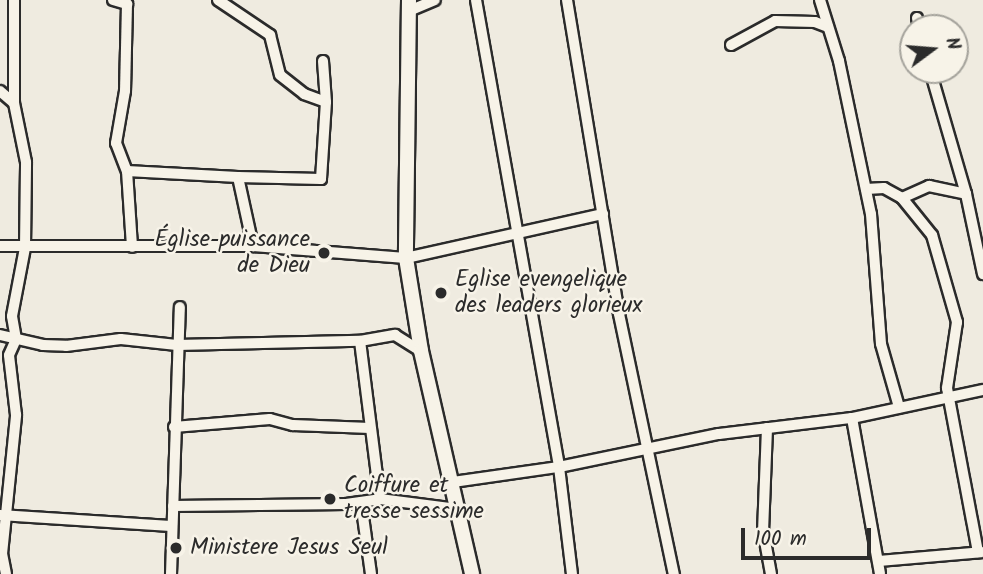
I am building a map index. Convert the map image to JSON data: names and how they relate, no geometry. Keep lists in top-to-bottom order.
{
  "places": [
    "Église puissance de Dieu",
    "Eglise evengelique des leaders glorieux",
    "Coiffure et tresse sessime",
    "Ministere Jesus Seul"
  ],
  "scale_bar": "100 m",
  "north": "right"
}
